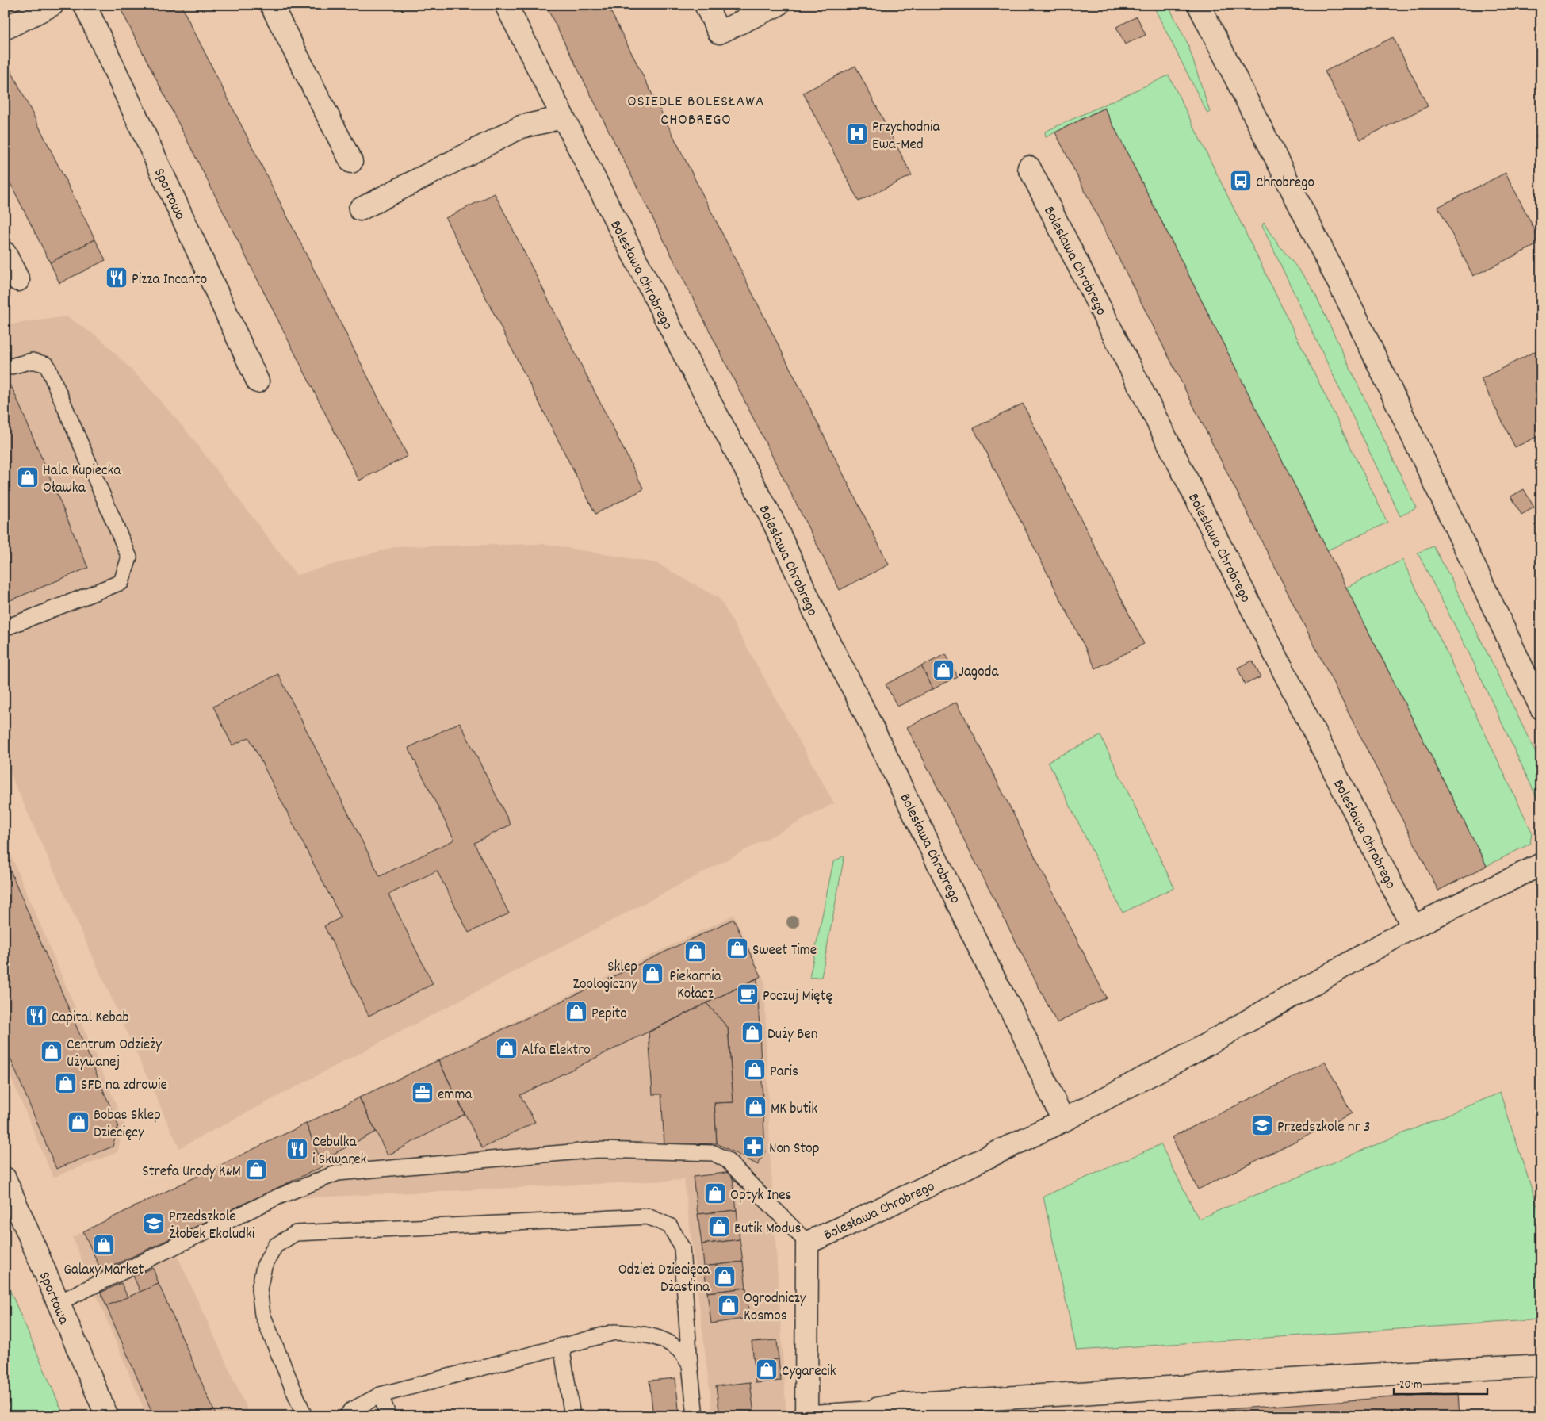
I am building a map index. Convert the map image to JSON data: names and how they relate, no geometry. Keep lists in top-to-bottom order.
{
  "streets": {
    "street": ["Sportowa", "Bolesława Chrobrego"]
  },
  "districts": ["OSIEDLE BOLESŁAWA CHOBREGO"],
  "places": {
    "hospital": ["Przychodnia Ewa-Med"],
    "bus stop": ["Chrobrego"],
    "restaurant": ["Pizza Incanto", "Capital Kebab", "Cebulka i Skwarek"],
    "shop": [
      "Hala Kupiecka Oławka",
      "Jagoda",
      "Sweet Time",
      "Piekarnia Kołacz",
      "Sklep Zoologiczny",
      "Pepito",
      "Duży Ben",
      "Alfa Elektro",
      "Centrum Odzieży Używanej",
      "Paris",
      "SFD na zdrowie",
      "MK butik",
      "Bobas Sklep Dziecięcy",
      "Strefa Urody K&M",
      "Optyk Ines",
      "Butik Modus",
      "Galaxy Market",
      "Odzież Dziecięca Dżastina",
      "Ogrodniczy Kosmos",
      "Cygarecik"
    ],
    "cafe": ["Poczuj Miętę"],
    "office": ["emma"],
    "school or university": ["Przedszkole nr 3", "Przedszkole Żłobek Ekoludki"],
    "pharmacy": ["Non Stop"]
  },
  "scale_bar": "20 m"
}
